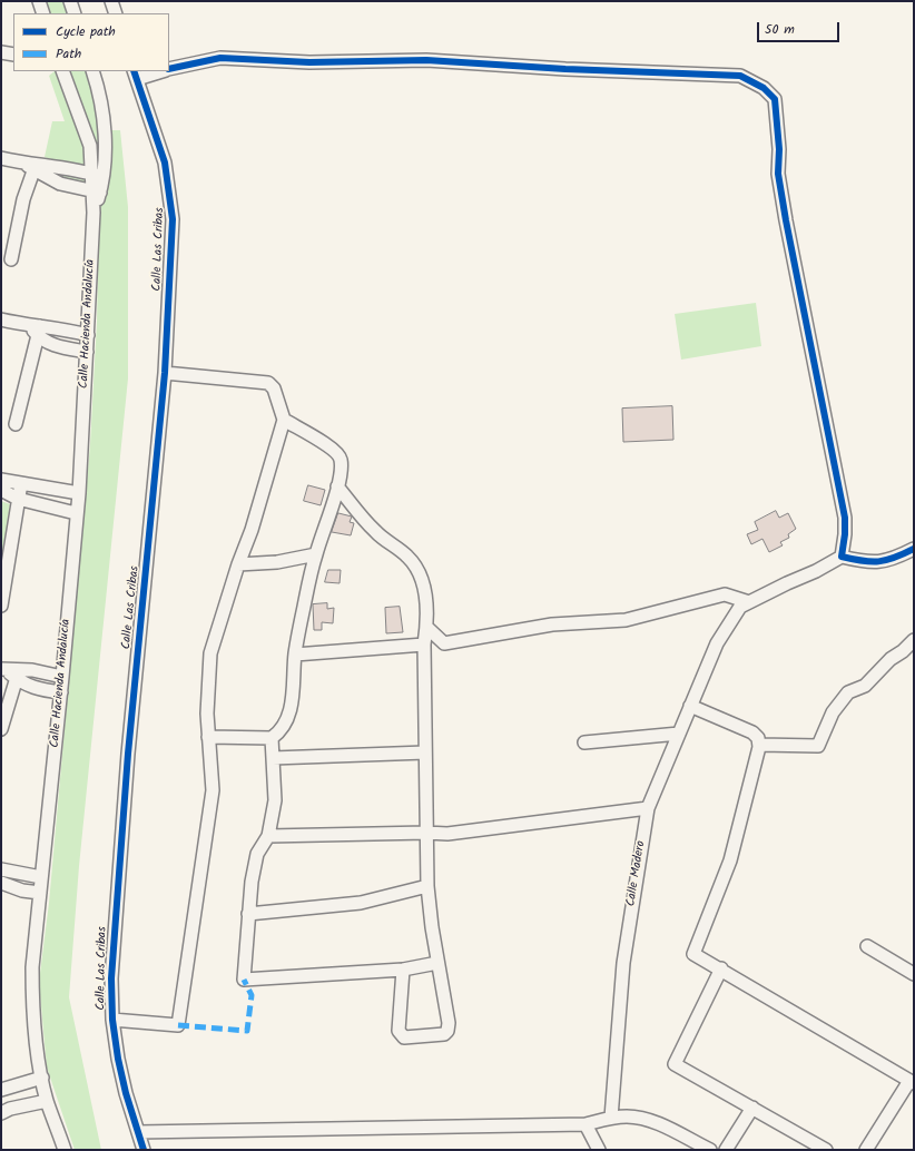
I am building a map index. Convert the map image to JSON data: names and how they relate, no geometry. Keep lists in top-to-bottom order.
{
  "streets": {
    "street": ["Calle Las Cribas", "Calle Hacienda Andalucía", "Calle Madero"]
  },
  "legend": ["Cycle path", "Path"],
  "scale_bar": "50 m"
}
